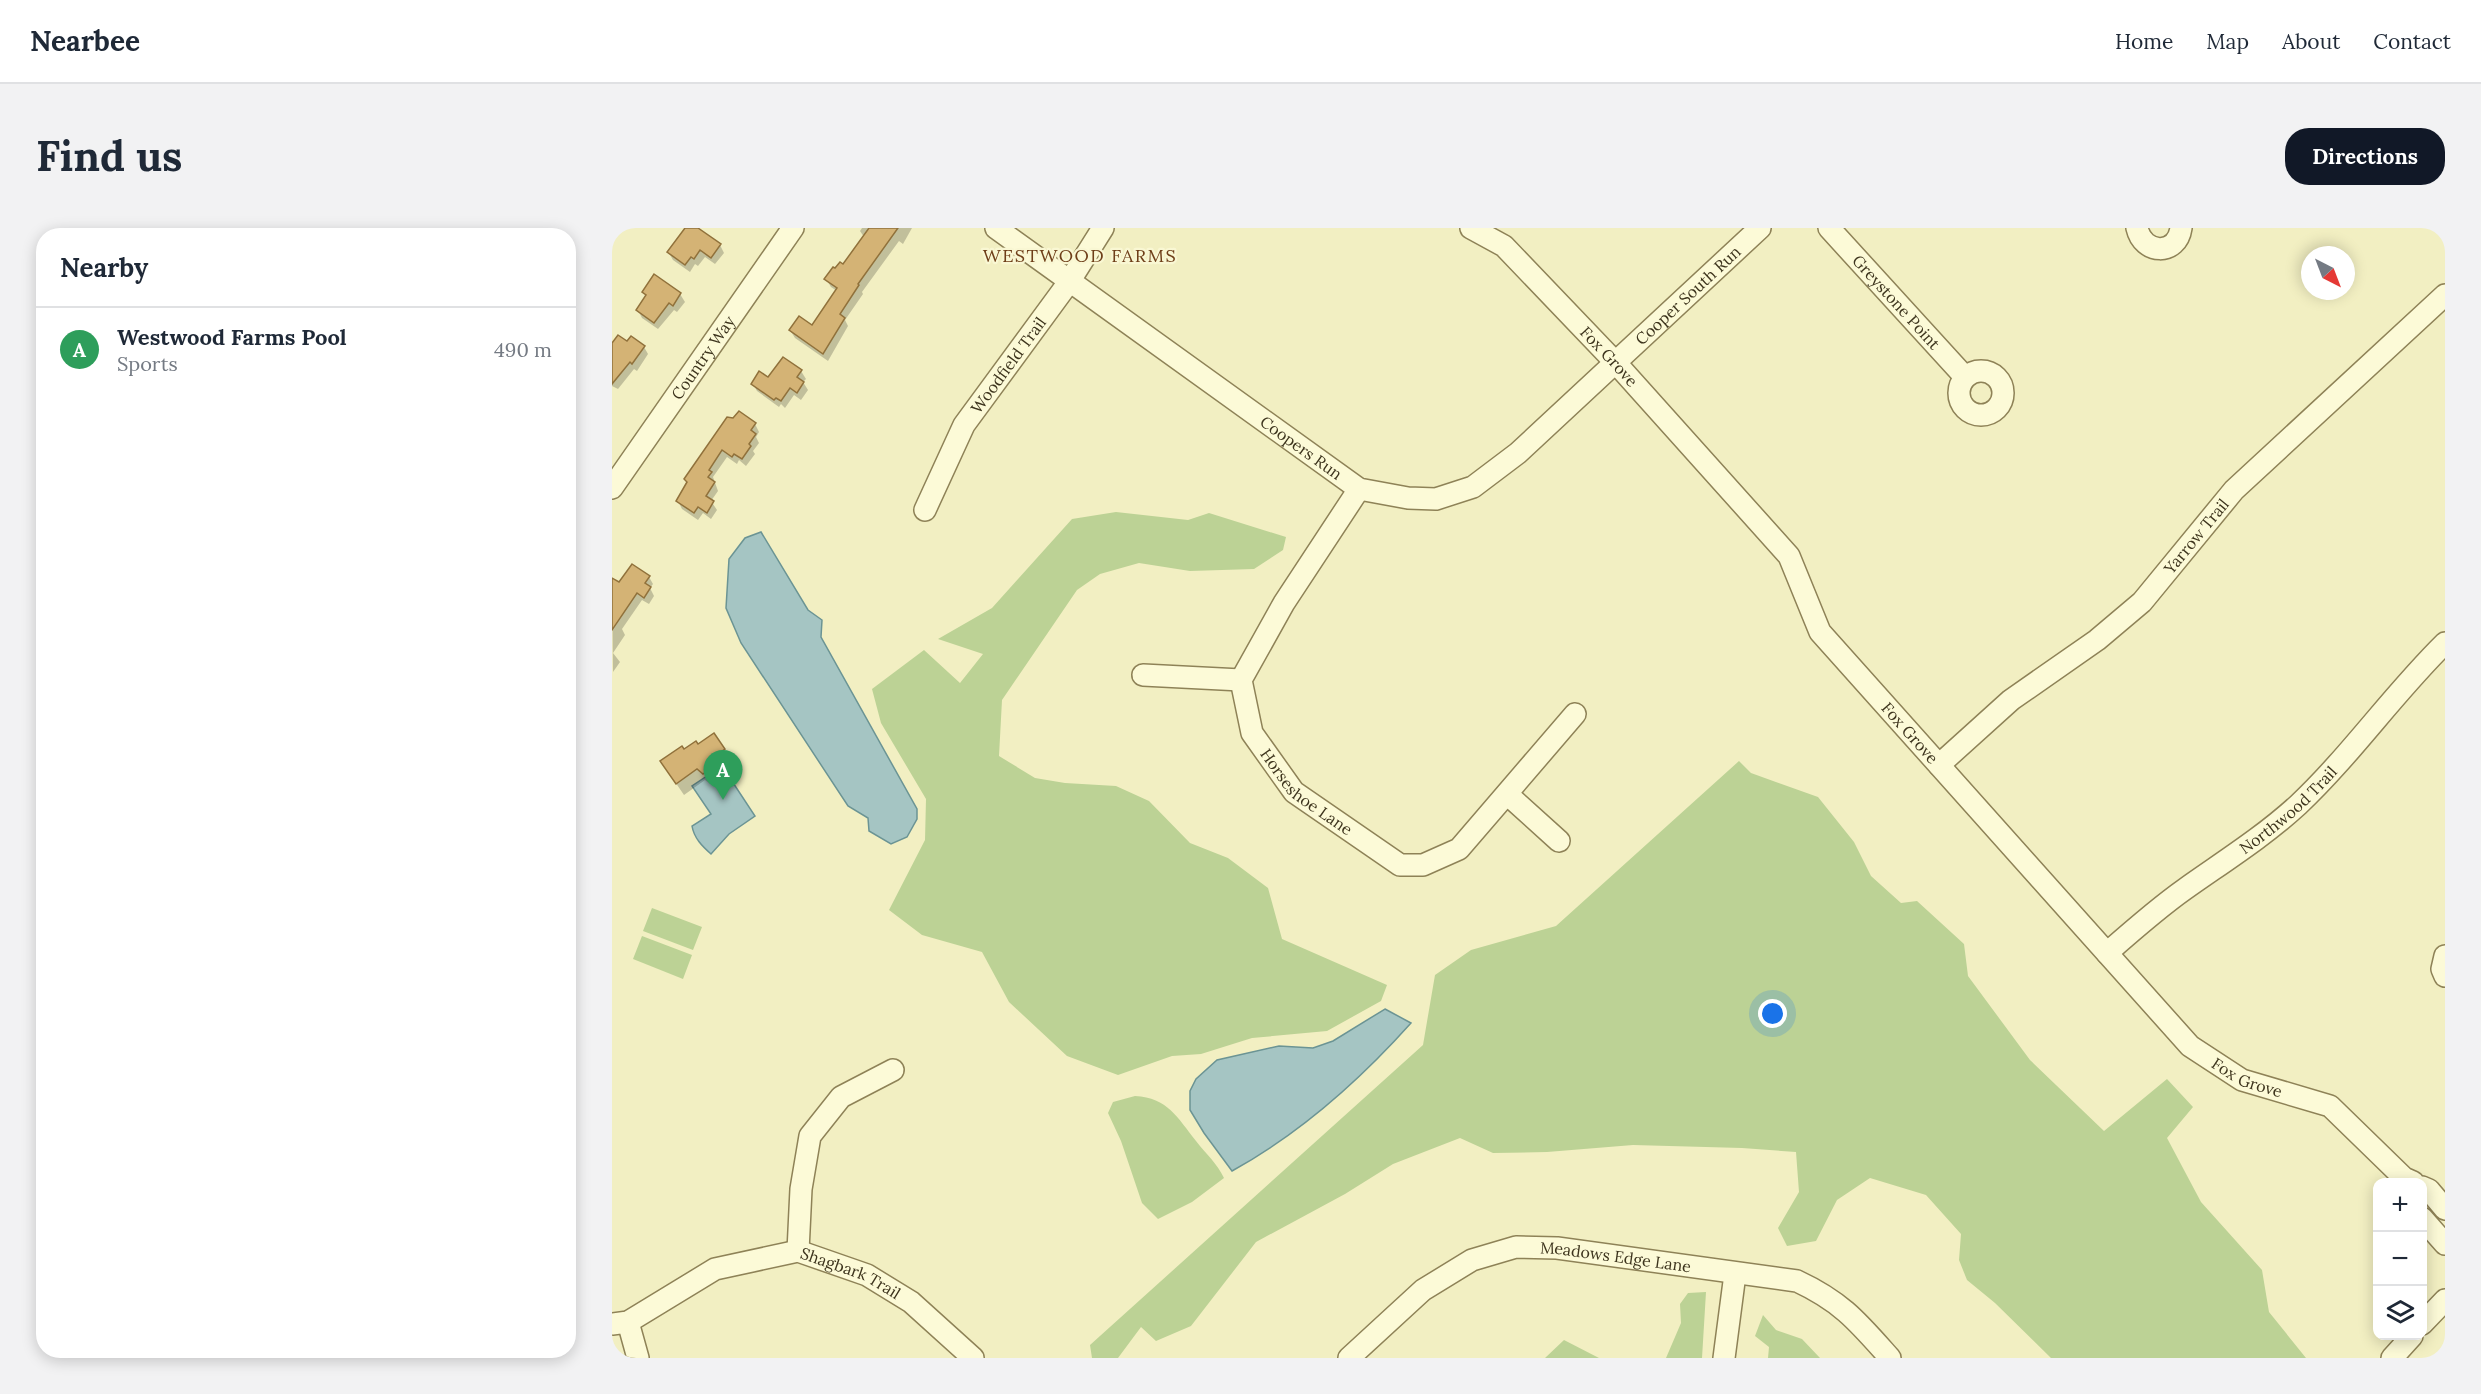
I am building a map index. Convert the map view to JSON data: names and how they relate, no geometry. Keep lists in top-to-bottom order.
{
  "streets": {
    "street": [
      "Cooper South Run",
      "Greystone Point",
      "Fox Grove",
      "Country Way",
      "Woodfield Trail",
      "Coopers Run",
      "Yarrow Trail",
      "Horseshoe Lane",
      "Northwood Trail",
      "Meadows Edge Lane",
      "Shagbark Trail"
    ]
  },
  "crossings": [
    ["Cooper South Run", "Fox Grove"],
    ["Cooper South Run", "Coopers Run"],
    ["Fox Grove", "Coopers Run"],
    ["Fox Grove", "Yarrow Trail"],
    ["Fox Grove", "Northwood Trail"],
    ["Woodfield Trail", "Coopers Run"]
  ],
  "districts": ["WESTWOOD FARMS"],
  "north": "bottom right",
  "page": {
    "header": "Nearbee",
    "nav": [
      "Home",
      "Map",
      "About",
      "Contact"
    ],
    "buttons": "Directions",
    "title": "Find us",
    "heading": "Nearby",
    "list": [
      {
        "mark": "A",
        "name": "Westwood Farms Pool",
        "note": "Sports",
        "value": "490 m"
      }
    ],
    "pins": "A",
    "map_buttons": ["+", "−"]
  }
}
